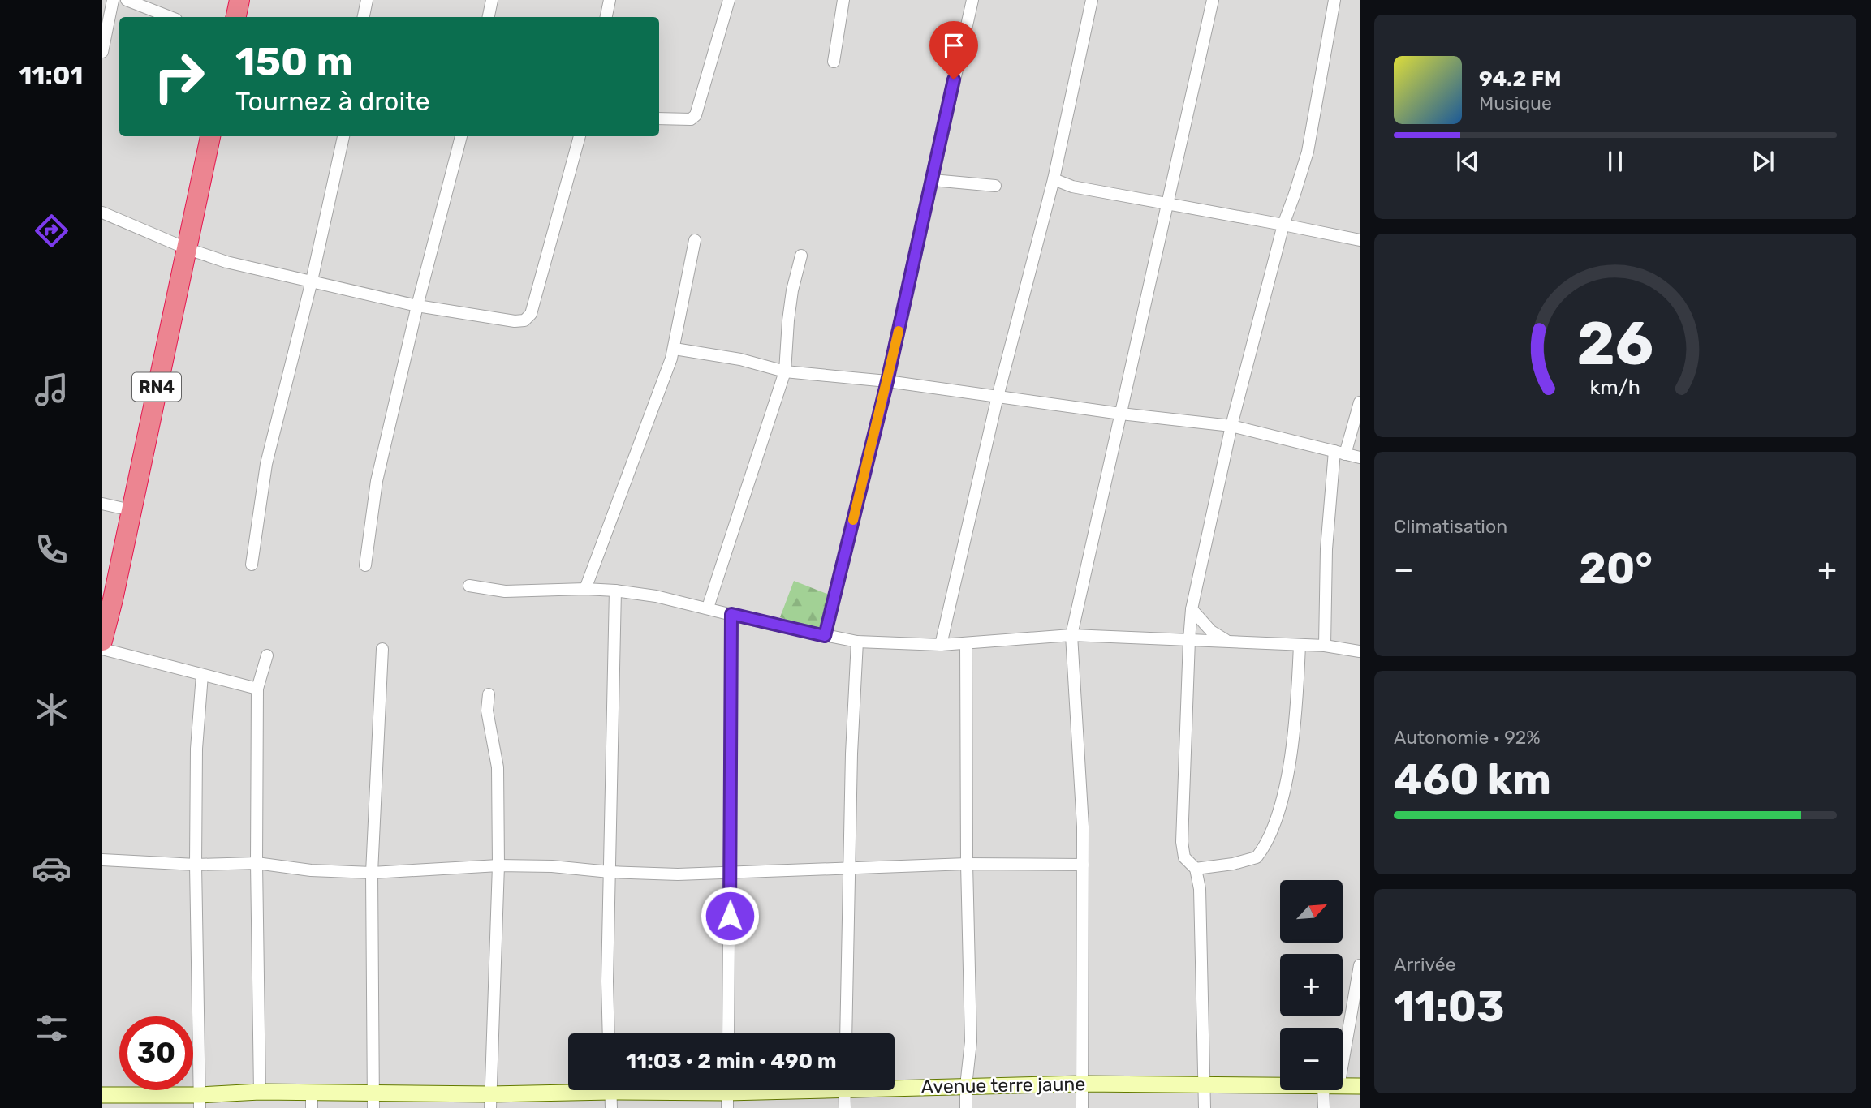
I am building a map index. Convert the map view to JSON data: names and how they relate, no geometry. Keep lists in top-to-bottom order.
{
  "streets": {
    "highway": ["RN4"],
    "street": ["Avenue terre jaune"]
  },
  "north": "top right",
  "page": {
    "tabs": "11:01",
    "turn": ["150 m", "Tournez à droite"],
    "song": ["94.2 FM", "Musique"],
    "tile": [
      "Climatisation",
      ["Autonomie · 92%", "460 km"],
      ["Arrivée", "11:03"]
    ],
    "heat": ["−", "20°", "+"],
    "map_buttons": ["+", "−"],
    "limit": "30",
    "trip": "11:03 · 2 min · 490 m",
    "gauge": ["26", "km/h"]
  }
}
